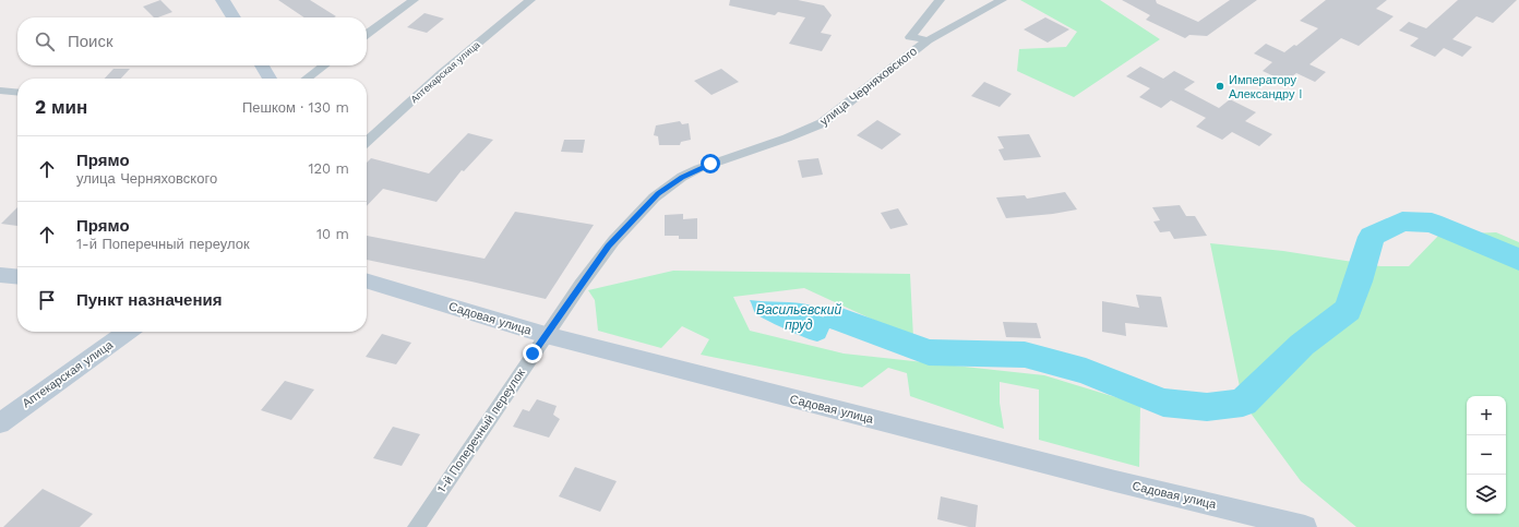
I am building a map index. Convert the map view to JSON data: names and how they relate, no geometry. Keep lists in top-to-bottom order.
{
  "streets": {
    "street": [
      "Аптекарская улица",
      "улица Черняховского",
      "Садовая улица",
      "1-й Поперечный переулок"
    ]
  },
  "crossings": [
    ["улица Черняховского", "Садовая улица"],
    ["улица Черняховского", "1-й Поперечный переулок"],
    ["Садовая улица", "1-й Поперечный переулок"]
  ],
  "water": ["Васильевский пруд"],
  "places": ["Императору Александру I"],
  "page": {
    "search": "Поиск",
    "heading": ["2 мин", "Пешком · 130 m"],
    "list": [
      ["Прямо", "улица Черняховского", "120 m"],
      ["Прямо", "1-й Поперечный переулок", "10 m"],
      "Пункт назначения"
    ],
    "map_buttons": ["+", "−"]
  }
}
